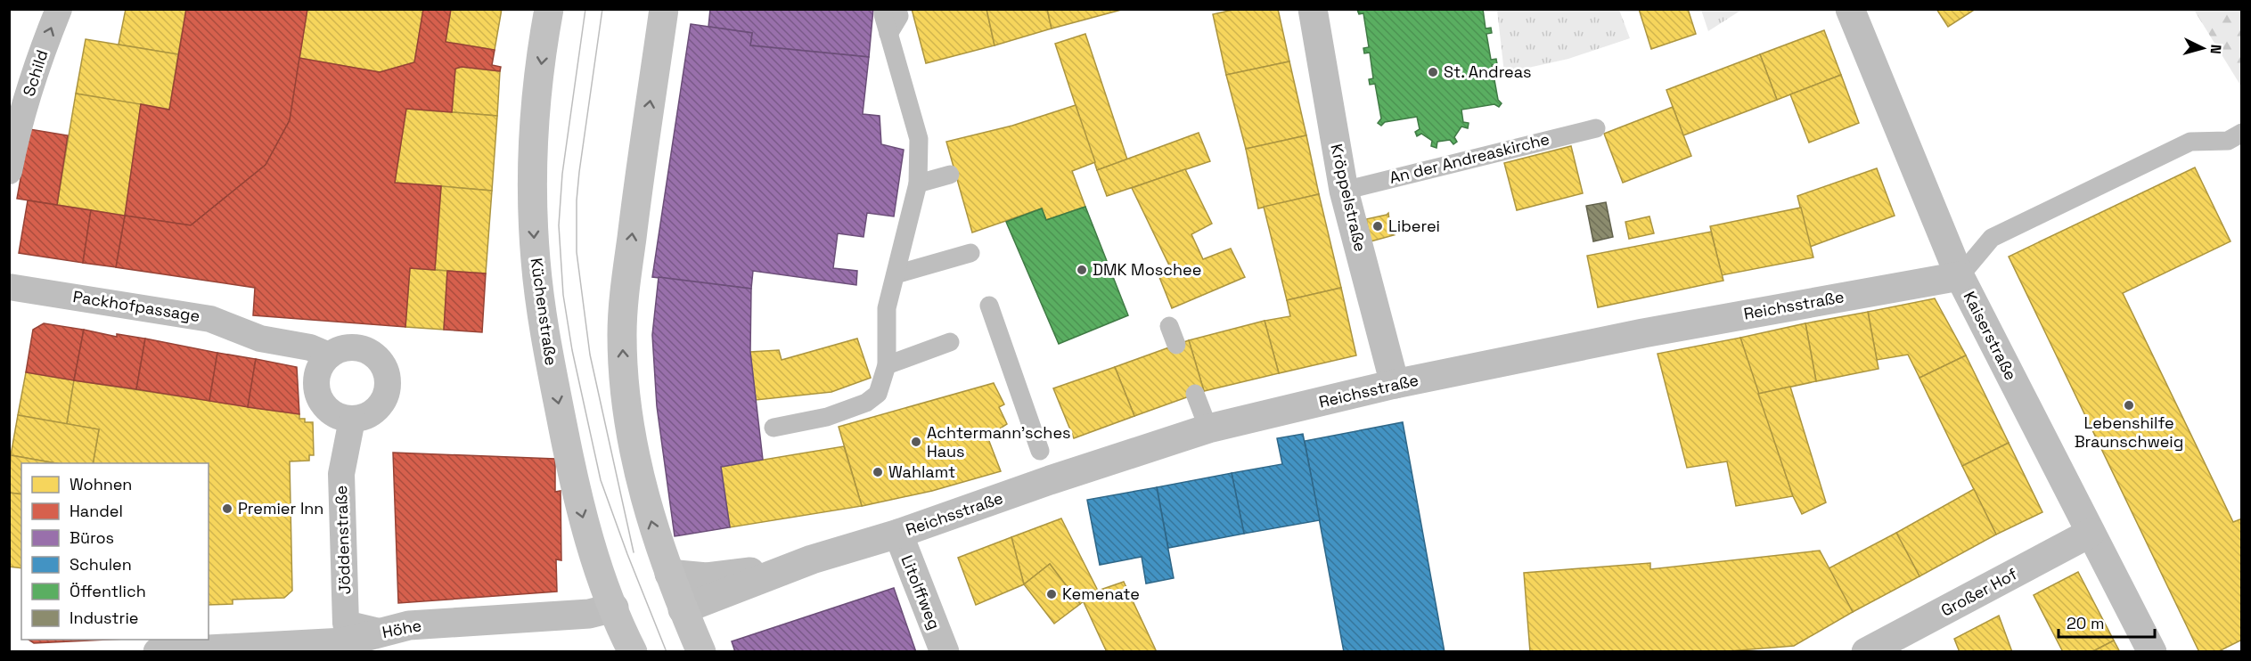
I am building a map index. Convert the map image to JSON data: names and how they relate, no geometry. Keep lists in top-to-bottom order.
{
  "streets": {
    "main road": ["Küchenstraße"],
    "street": [
      "Schild",
      "Kröppelstraße",
      "Reichsstraße",
      "Packhofpassage",
      "Kaiserstraße",
      "Jöddenstraße",
      "Litolffweg",
      "Großer Hof",
      "Höhe"
    ],
    "lane": ["An der Andreaskirche"]
  },
  "crossings": [
    ["An der Andreaskirche", "Kröppelstraße"],
    ["Kröppelstraße", "Reichsstraße"],
    ["Reichsstraße", "Kaiserstraße"],
    ["Reichsstraße", "Litolffweg"],
    ["Packhofpassage", "Jöddenstraße"],
    ["Küchenstraße", "Höhe"],
    ["Kaiserstraße", "Großer Hof"],
    ["Jöddenstraße", "Höhe"]
  ],
  "one_way": ["Schild"],
  "places": [
    "St. Andreas",
    "Liberei",
    "DMK Moschee",
    "Lebenshilfe Braunschweig",
    "Achtermann'sches Haus",
    "Wahlamt",
    "Premier Inn",
    "Kemenate"
  ],
  "legend": [
    "Wohnen",
    "Handel",
    "Büros",
    "Schulen",
    "Öffentlich",
    "Industrie"
  ],
  "scale_bar": "20 m",
  "north": "right"
}
